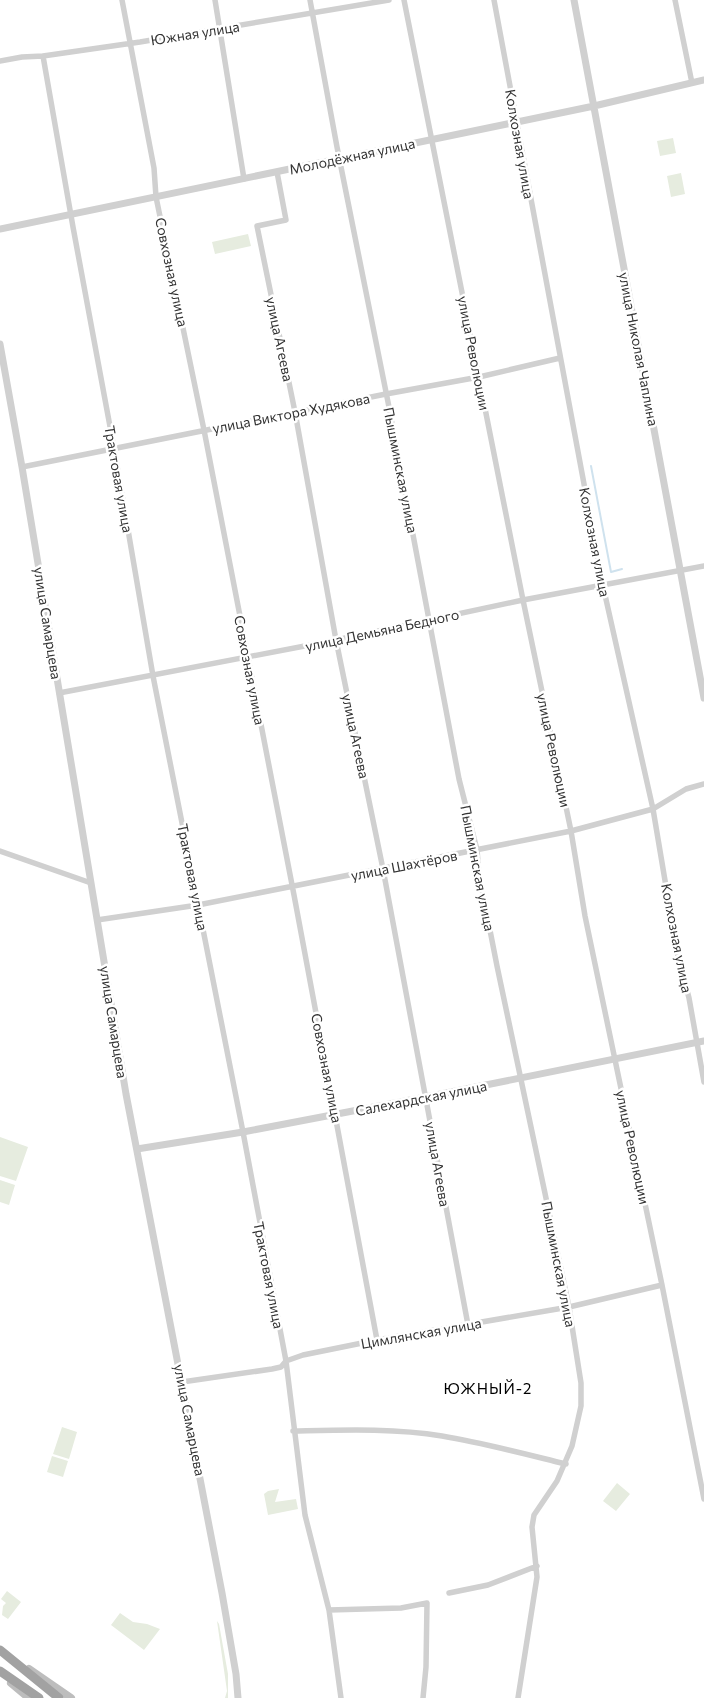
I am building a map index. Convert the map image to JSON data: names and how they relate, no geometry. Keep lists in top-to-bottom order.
{
  "streets": {
    "street": [
      "Южная улица",
      "Колхозная улица",
      "Молодёжная улица",
      "Совхозная улица",
      "улица Агеева",
      "улица Николая Чаплина",
      "улица Революции",
      "улица Виктора Худякова",
      "Пышминская улица",
      "Трактовая улица",
      "улица Самарцева",
      "улица Демьяна Бедного",
      "улица Шахтёров",
      "Салехардская улица",
      "Цимлянская улица"
    ]
  },
  "crossings": [
    ["Южная улица", "Совхозная улица"],
    ["Южная улица", "Пышминская улица"],
    ["Южная улица", "Трактовая улица"],
    ["Колхозная улица", "Молодёжная улица"],
    ["Колхозная улица", "улица Виктора Худякова"],
    ["Колхозная улица", "улица Демьяна Бедного"],
    ["Колхозная улица", "улица Шахтёров"],
    ["Колхозная улица", "Салехардская улица"],
    ["Молодёжная улица", "Совхозная улица"],
    ["Молодёжная улица", "улица Агеева"],
    ["Молодёжная улица", "улица Николая Чаплина"],
    ["Молодёжная улица", "улица Революции"],
    ["Молодёжная улица", "Пышминская улица"],
    ["Молодёжная улица", "Трактовая улица"],
    ["Совхозная улица", "улица Виктора Худякова"],
    ["Совхозная улица", "улица Демьяна Бедного"],
    ["Совхозная улица", "улица Шахтёров"],
    ["Совхозная улица", "Салехардская улица"],
    ["Совхозная улица", "Цимлянская улица"],
    ["улица Агеева", "улица Виктора Худякова"],
    ["улица Агеева", "улица Демьяна Бедного"],
    ["улица Агеева", "улица Шахтёров"],
    ["улица Агеева", "Салехардская улица"],
    ["улица Агеева", "Цимлянская улица"],
    ["улица Николая Чаплина", "улица Демьяна Бедного"],
    ["улица Революции", "улица Виктора Худякова"],
    ["улица Революции", "улица Демьяна Бедного"],
    ["улица Революции", "улица Шахтёров"],
    ["улица Революции", "Салехардская улица"],
    ["улица Революции", "Цимлянская улица"],
    ["улица Виктора Худякова", "Пышминская улица"],
    ["улица Виктора Худякова", "Трактовая улица"],
    ["улица Виктора Худякова", "улица Самарцева"],
    ["Пышминская улица", "улица Демьяна Бедного"],
    ["Пышминская улица", "улица Шахтёров"],
    ["Пышминская улица", "Салехардская улица"],
    ["Пышминская улица", "Цимлянская улица"],
    ["Трактовая улица", "улица Демьяна Бедного"],
    ["Трактовая улица", "улица Шахтёров"],
    ["Трактовая улица", "Салехардская улица"],
    ["Трактовая улица", "Цимлянская улица"],
    ["улица Самарцева", "улица Демьяна Бедного"],
    ["улица Самарцева", "улица Шахтёров"],
    ["улица Самарцева", "Салехардская улица"],
    ["улица Самарцева", "Цимлянская улица"]
  ],
  "districts": ["ЮЖНЫЙ-2"]
}
